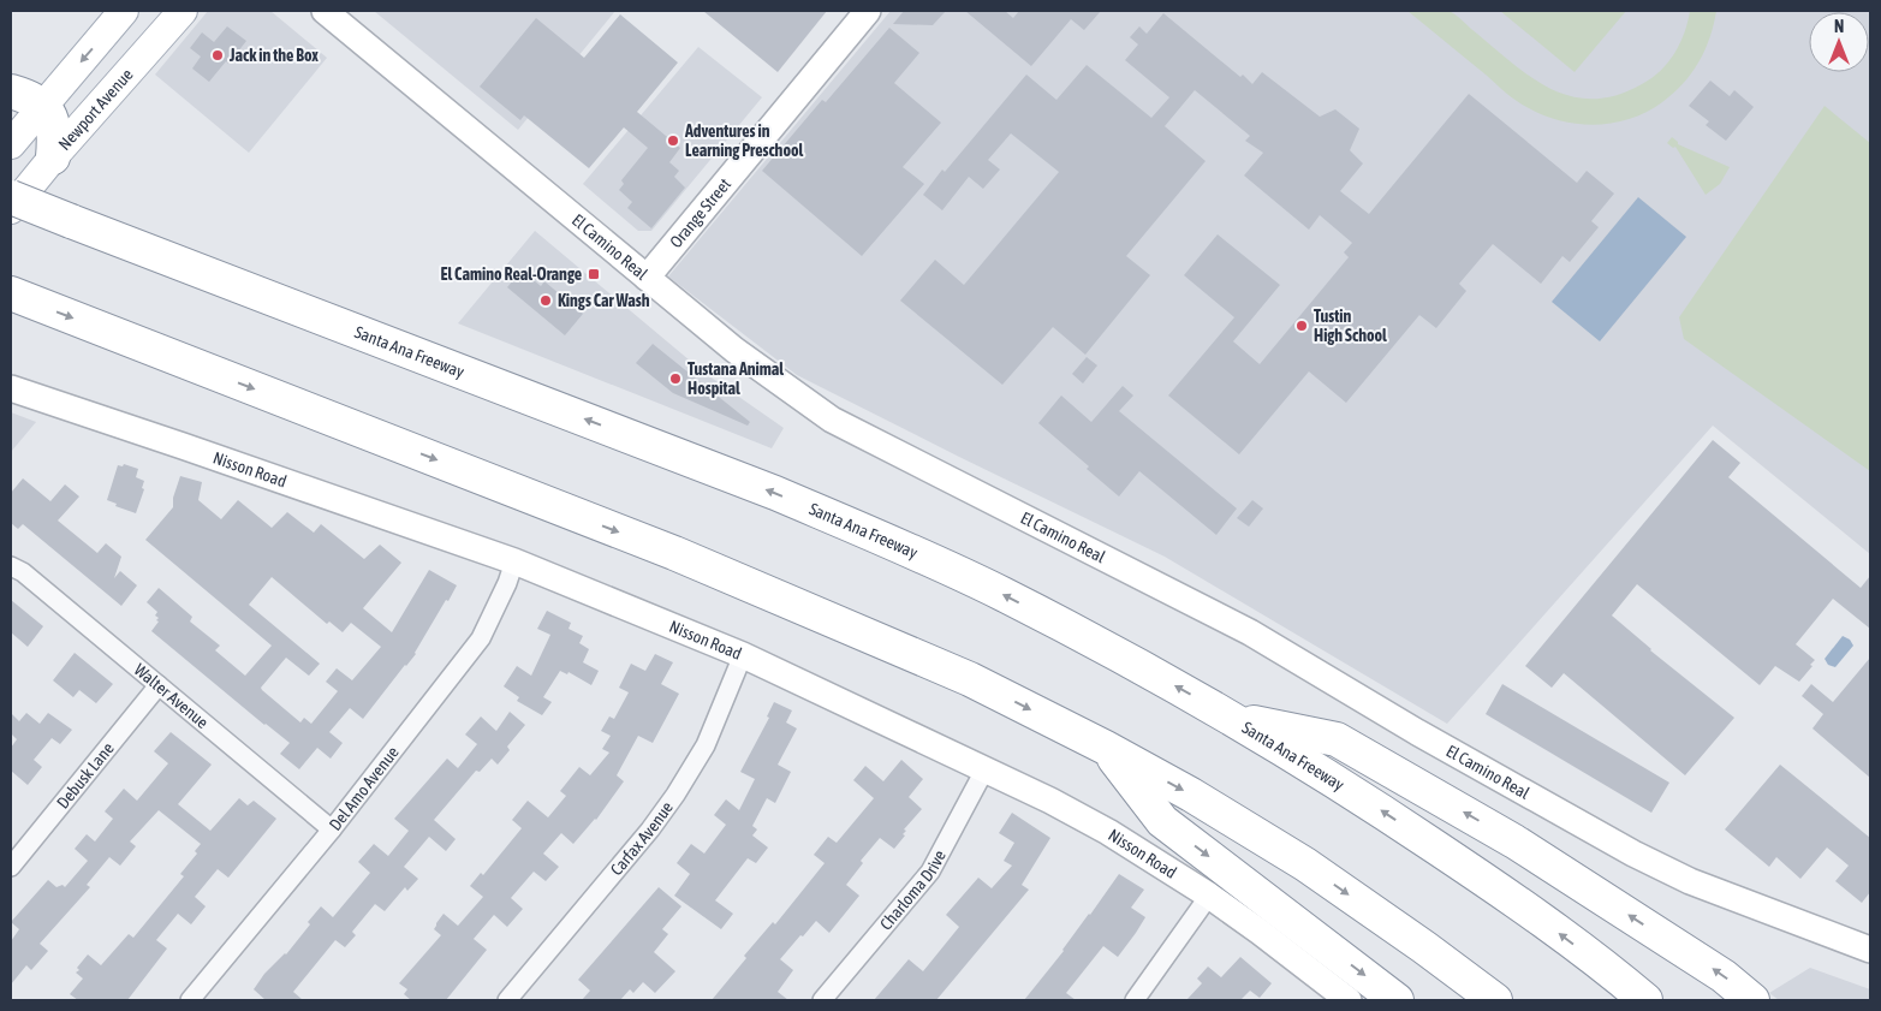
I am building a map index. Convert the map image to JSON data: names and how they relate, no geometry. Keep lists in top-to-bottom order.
{
  "streets": {
    "highway": ["Santa Ana Freeway"],
    "main road": ["Newport Avenue"],
    "street": [
      "Orange Street",
      "El Camino Real",
      "Nisson Road",
      "Walter Avenue",
      "Debusk Lane",
      "Del Amo Avenue",
      "Carfax Avenue",
      "Charloma Drive"
    ]
  },
  "crossings": [
    ["Orange Street", "El Camino Real"],
    ["Nisson Road", "Del Amo Avenue"],
    ["Nisson Road", "Carfax Avenue"],
    ["Nisson Road", "Charloma Drive"],
    ["Walter Avenue", "Debusk Lane"],
    ["Walter Avenue", "Del Amo Avenue"]
  ],
  "places": {
    "other": [
      "Jack in the Box",
      "Adventures in Learning Preschool",
      "Kings Car Wash",
      "Tustin High School",
      "Tustana Animal Hospital"
    ],
    "transit": ["El Camino Real-Orange"]
  },
  "north": "top"
}
